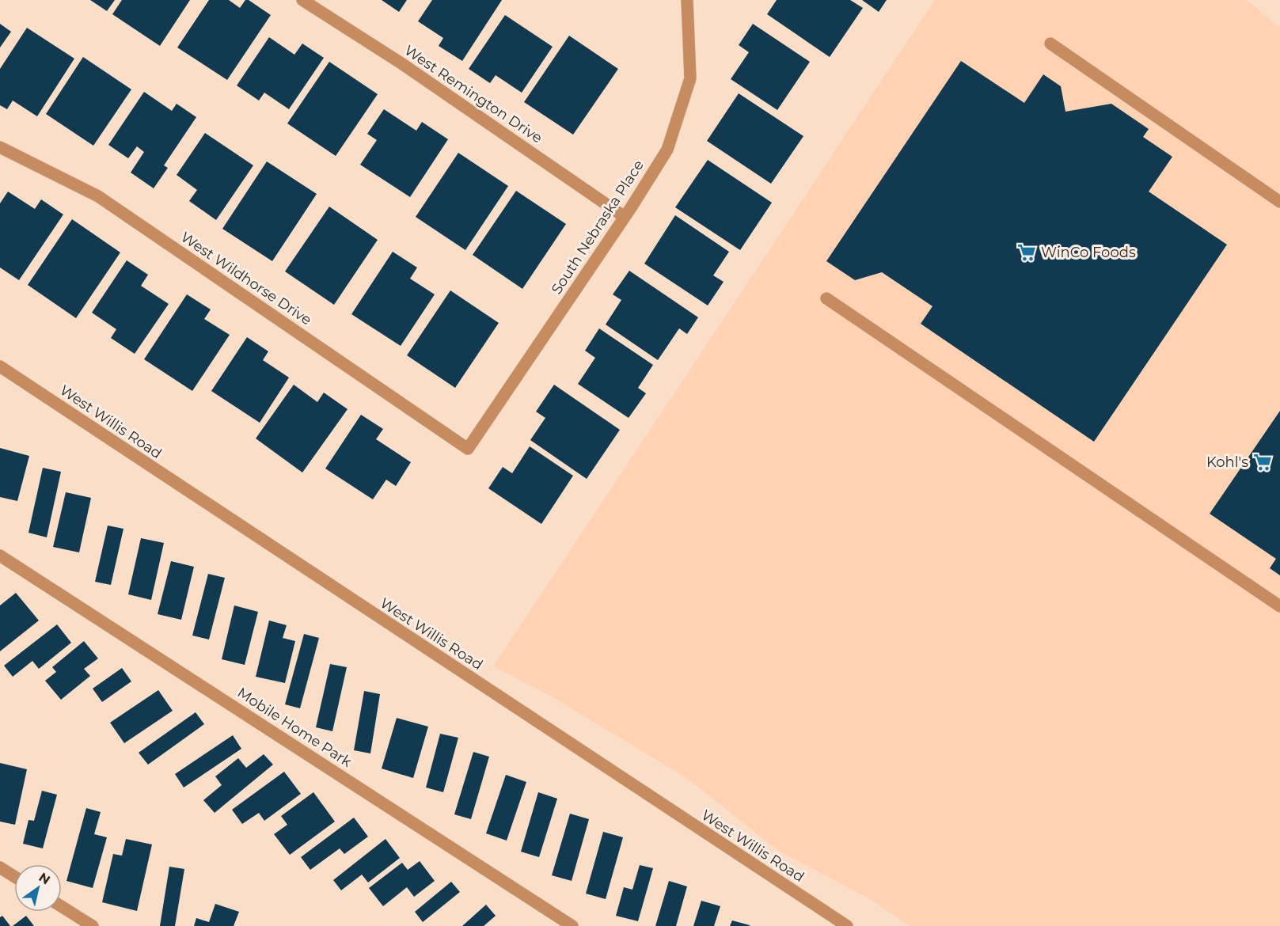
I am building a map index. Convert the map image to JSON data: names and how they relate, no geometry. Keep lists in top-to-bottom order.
{
  "streets": {
    "street": [
      "West Remington Drive",
      "South Nebraska Place",
      "West Wildhorse Drive",
      "West Willis Road",
      "Mobile Home Park"
    ]
  },
  "crossings": [
    ["West Remington Drive", "South Nebraska Place"],
    ["South Nebraska Place", "West Wildhorse Drive"]
  ],
  "places": {
    "supermarket": ["WinCo Foods", "Kohl's"]
  },
  "north": "top right"
}
